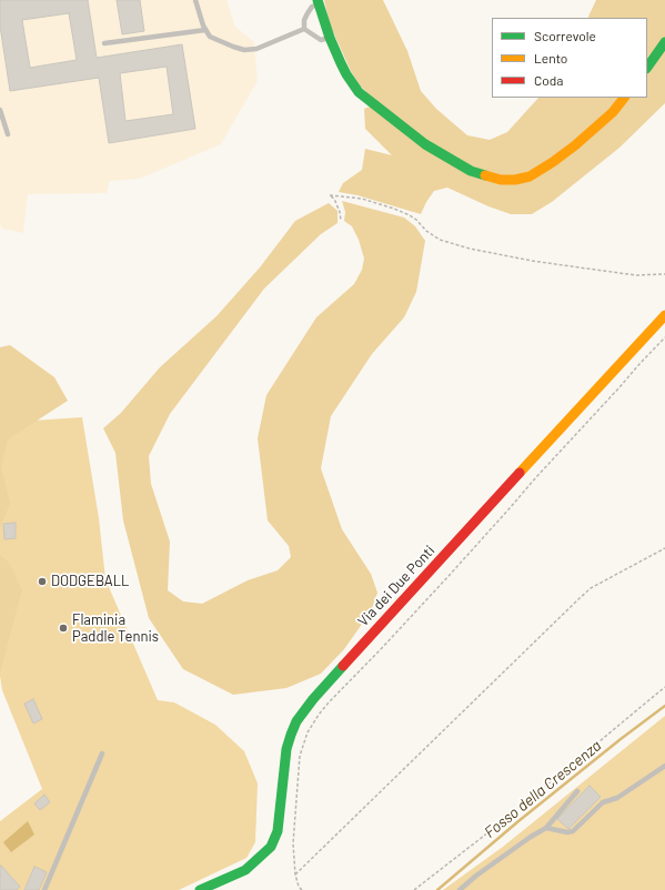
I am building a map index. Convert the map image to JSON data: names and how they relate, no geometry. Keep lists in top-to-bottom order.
{
  "streets": {
    "street": ["Via dei Due Ponti"]
  },
  "water": ["Fosso della Crescenza"],
  "places": ["DODGEBALL", "Flaminia Paddle Tennis"],
  "legend": ["Scorrevole", "Lento", "Coda"]
}
